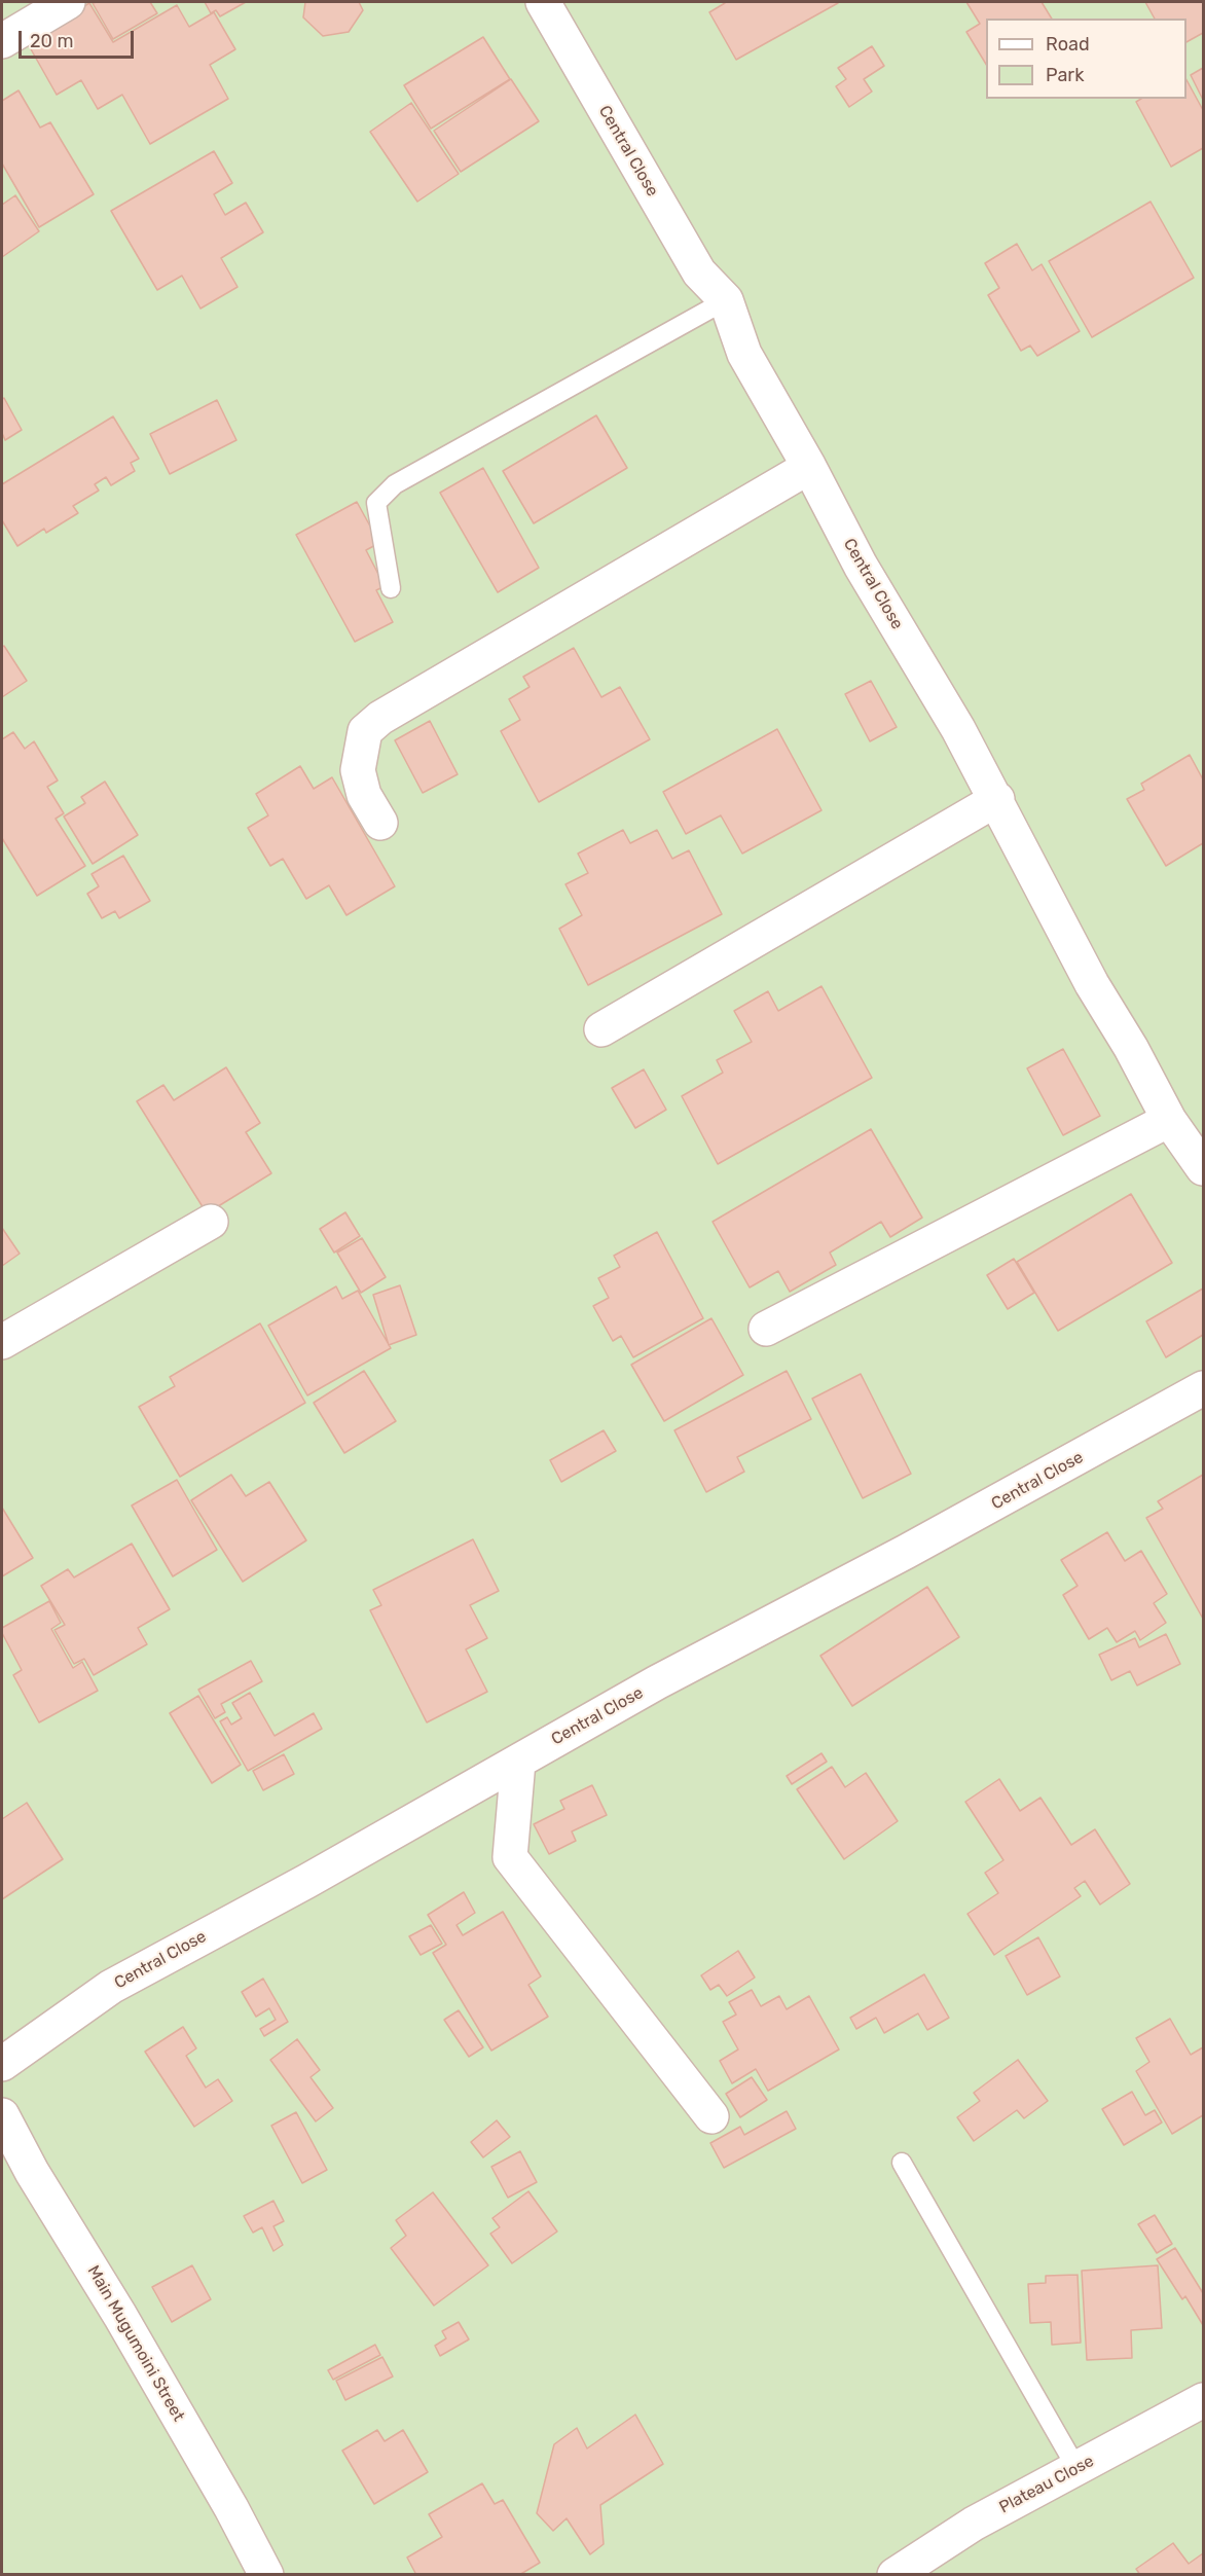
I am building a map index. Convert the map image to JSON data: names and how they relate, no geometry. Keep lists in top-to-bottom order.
{
  "streets": {
    "street": ["Central Close", "Main Mugumoini Street", "Plateau Close"]
  },
  "legend": ["Road", "Park"],
  "scale_bar": "20 m"
}
